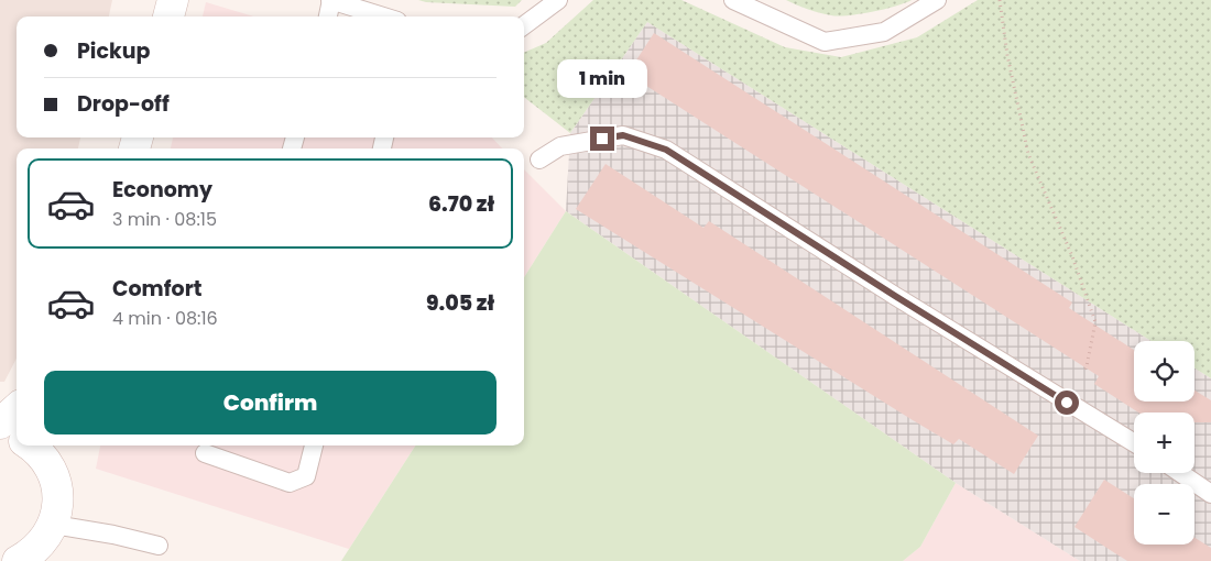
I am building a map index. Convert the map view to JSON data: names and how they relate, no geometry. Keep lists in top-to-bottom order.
{
  "page": {
    "banner": ["Pickup", "Drop-off"],
    "bubble": "1 min",
    "list": [
      {
        "name": "Economy",
        "note": "3 min · 08:15",
        "value": "6.70 zł"
      },
      {
        "name": "Comfort",
        "note": "4 min · 08:16",
        "value": "9.05 zł"
      }
    ],
    "map_buttons": ["+", "−"],
    "buttons": "Confirm"
  }
}
